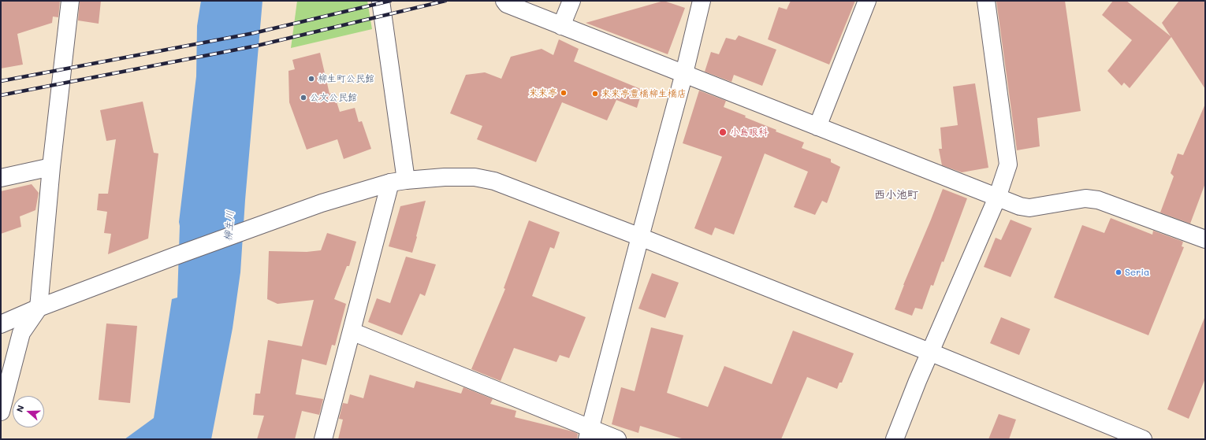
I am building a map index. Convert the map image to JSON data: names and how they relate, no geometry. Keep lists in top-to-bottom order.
{
  "districts": ["西小池町"],
  "water": ["柳生川"],
  "places": [
    "柳生町公民館",
    "来来亭",
    "来来亭豊橋柳生橋店",
    "公文公民館",
    "小島眼科",
    "Seria"
  ],
  "north": "left"
}
